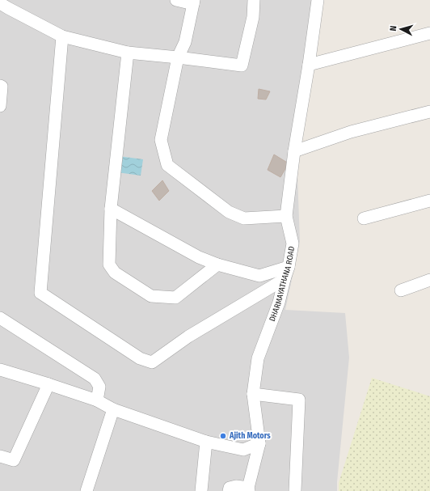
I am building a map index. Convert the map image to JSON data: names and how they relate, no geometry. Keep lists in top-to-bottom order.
{
  "streets": {
    "street": ["DHARMAYATHANA ROAD"]
  },
  "places": ["Ajith Motors"],
  "north": "left"
}
